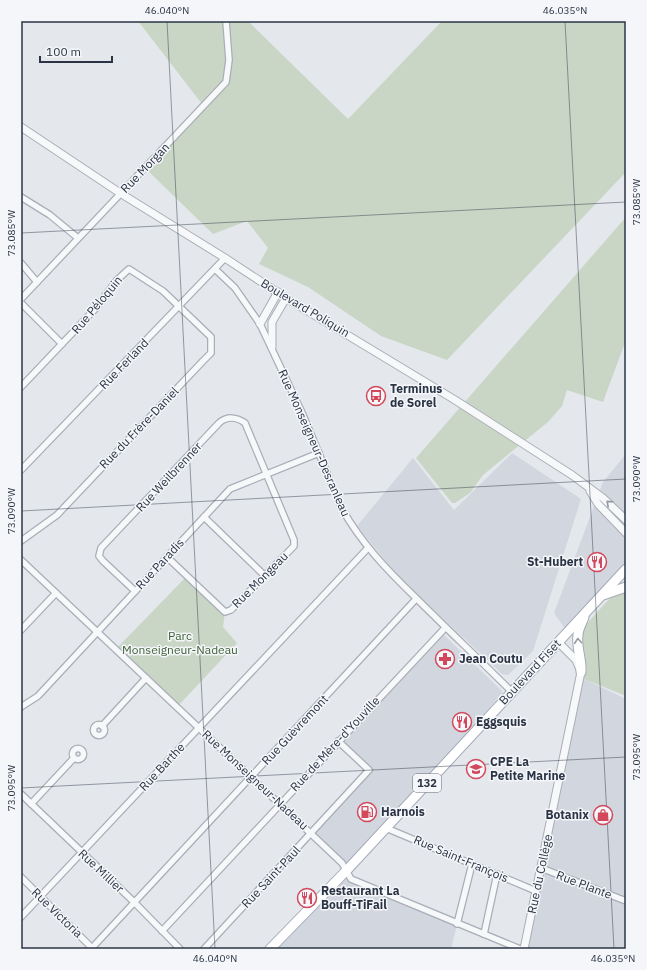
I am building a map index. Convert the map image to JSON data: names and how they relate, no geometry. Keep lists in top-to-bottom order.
{
  "streets": {
    "main road": ["Boulevard Fiset", "132"],
    "street": [
      "Rue Morgan",
      "Rue Péloquin",
      "Boulevard Poliquin",
      "Rue Ferland",
      "Rue du Frère-Daniel",
      "Rue Monseigneur-Desranleau",
      "Rue Weilbrenner",
      "Rue Paradis",
      "Rue Mongeau",
      "Rue Guèvremont",
      "Rue de Mère-d'Youville",
      "Rue Barthe",
      "Rue Monseigneur-Nadeau",
      "Rue Saint-François",
      "Rue Millier",
      "Rue du Collège",
      "Rue Saint-Paul",
      "Rue Plante",
      "Rue Victoria"
    ]
  },
  "crossings": [
    ["Rue Morgan", "Boulevard Poliquin"],
    ["Rue Péloquin", "Rue Ferland"],
    ["Rue Péloquin", "Rue du Frère-Daniel"],
    ["Boulevard Poliquin", "Rue Ferland"],
    ["Rue Ferland", "Rue du Frère-Daniel"],
    ["Rue Ferland", "Rue Monseigneur-Desranleau"],
    ["Rue Monseigneur-Desranleau", "Rue Paradis"],
    ["Rue Monseigneur-Desranleau", "Boulevard Fiset"],
    ["Rue Monseigneur-Desranleau", "Rue Guèvremont"],
    ["Rue Monseigneur-Desranleau", "Rue de Mère-d'Youville"],
    ["Rue Monseigneur-Desranleau", "Rue Barthe"],
    ["Rue Weilbrenner", "Rue Paradis"],
    ["Rue Weilbrenner", "Rue Mongeau"],
    ["Rue Paradis", "Rue Mongeau"],
    ["Rue Paradis", "Rue Monseigneur-Nadeau"],
    ["Boulevard Fiset", "Rue Monseigneur-Nadeau"],
    ["Boulevard Fiset", "Rue Saint-François"],
    ["Rue Guèvremont", "Rue Monseigneur-Nadeau"],
    ["Rue Guèvremont", "Rue Millier"],
    ["Rue Guèvremont", "Rue Victoria"],
    ["Rue de Mère-d'Youville", "Rue Monseigneur-Nadeau"],
    ["Rue de Mère-d'Youville", "Rue Millier"],
    ["Rue de Mère-d'Youville", "Rue Saint-Paul"],
    ["Rue Barthe", "Rue Monseigneur-Nadeau"],
    ["Rue Barthe", "Rue Millier"],
    ["Rue Barthe", "Rue Victoria"],
    ["Rue Monseigneur-Nadeau", "Rue Saint-Paul"],
    ["Rue Saint-François", "Rue du Collège"],
    ["Rue du Collège", "Rue Plante"]
  ],
  "parks": ["Parc Monseigneur-Nadeau"],
  "places": {
    "bus stop": ["Terminus de Sorel"],
    "restaurant": ["St-Hubert", "Eggsquis", "Restaurant La Bouff-TiFail"],
    "pharmacy": ["Jean Coutu"],
    "school or university": ["CPE La Petite Marine"],
    "fuel station": ["Harnois"],
    "shop": ["Botanix"]
  },
  "scale_bar": "100 m",
  "coordinates": [
    "46.040°N",
    "46.035°N",
    "73.085°W",
    "73.090°W",
    "73.095°W"
  ]
}
